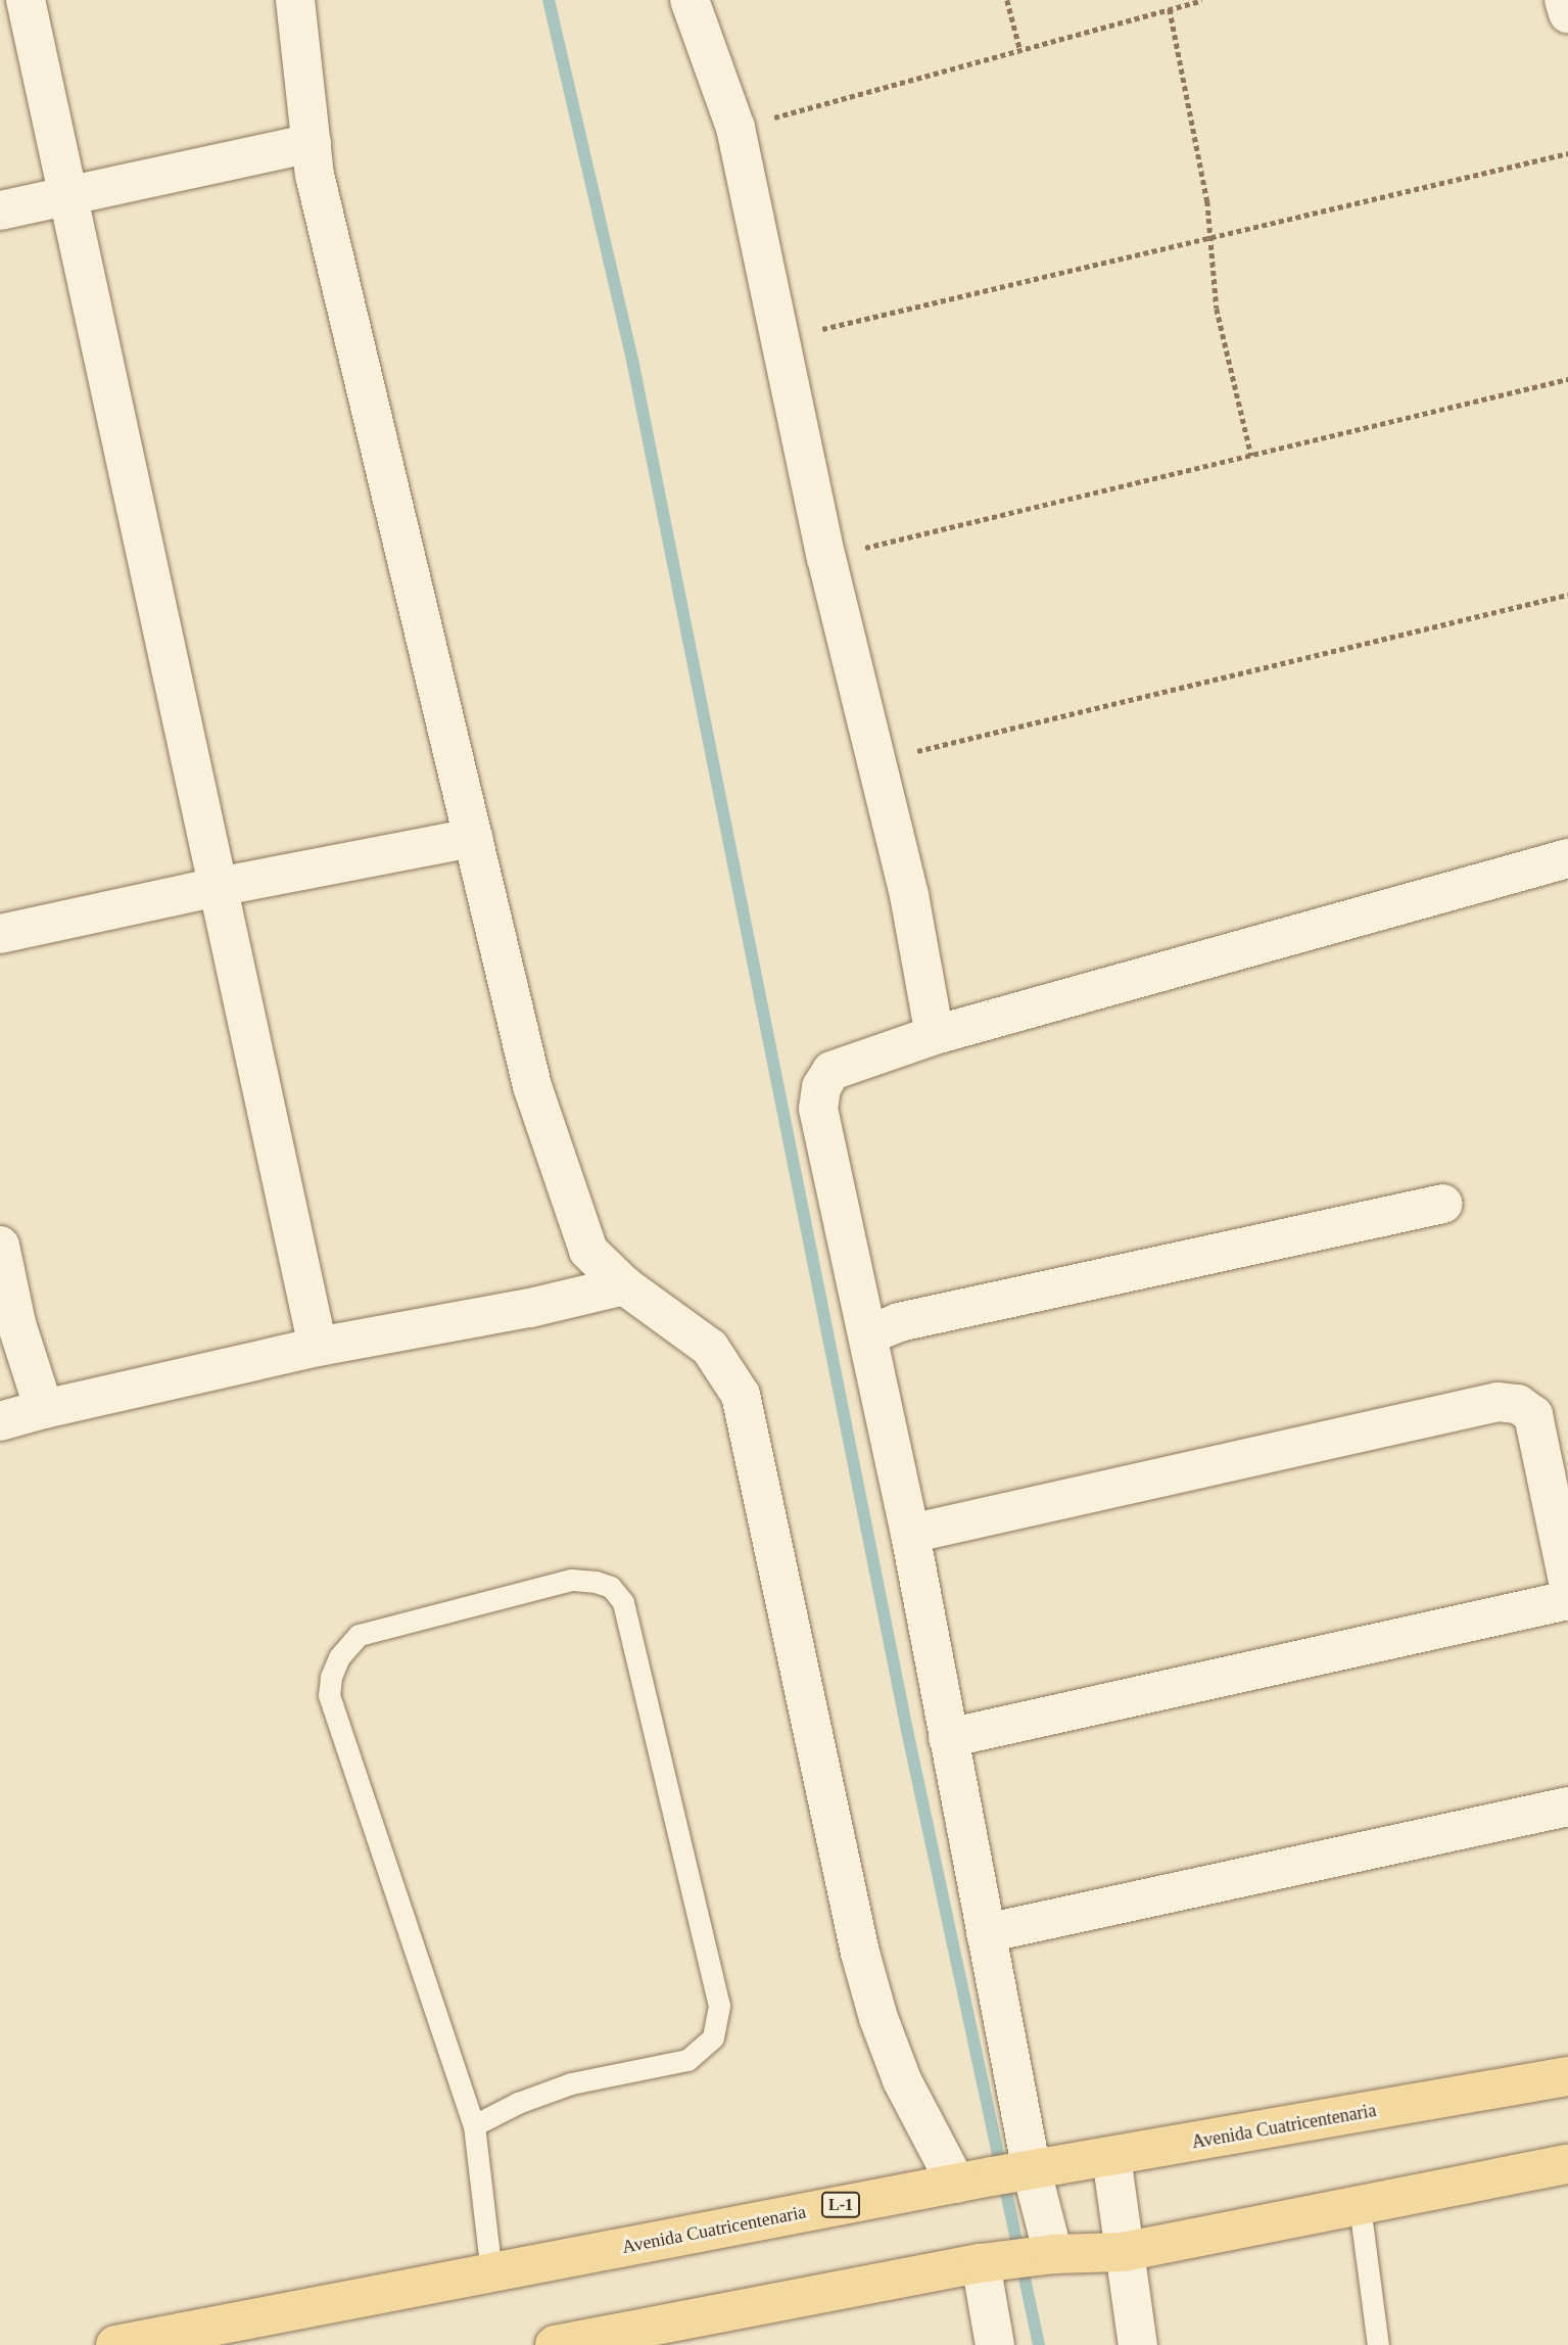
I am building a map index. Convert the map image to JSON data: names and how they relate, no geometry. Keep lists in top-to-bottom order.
{
  "streets": {
    "main road": ["Avenida Cuatricentenaria", "L-1"]
  }
}
